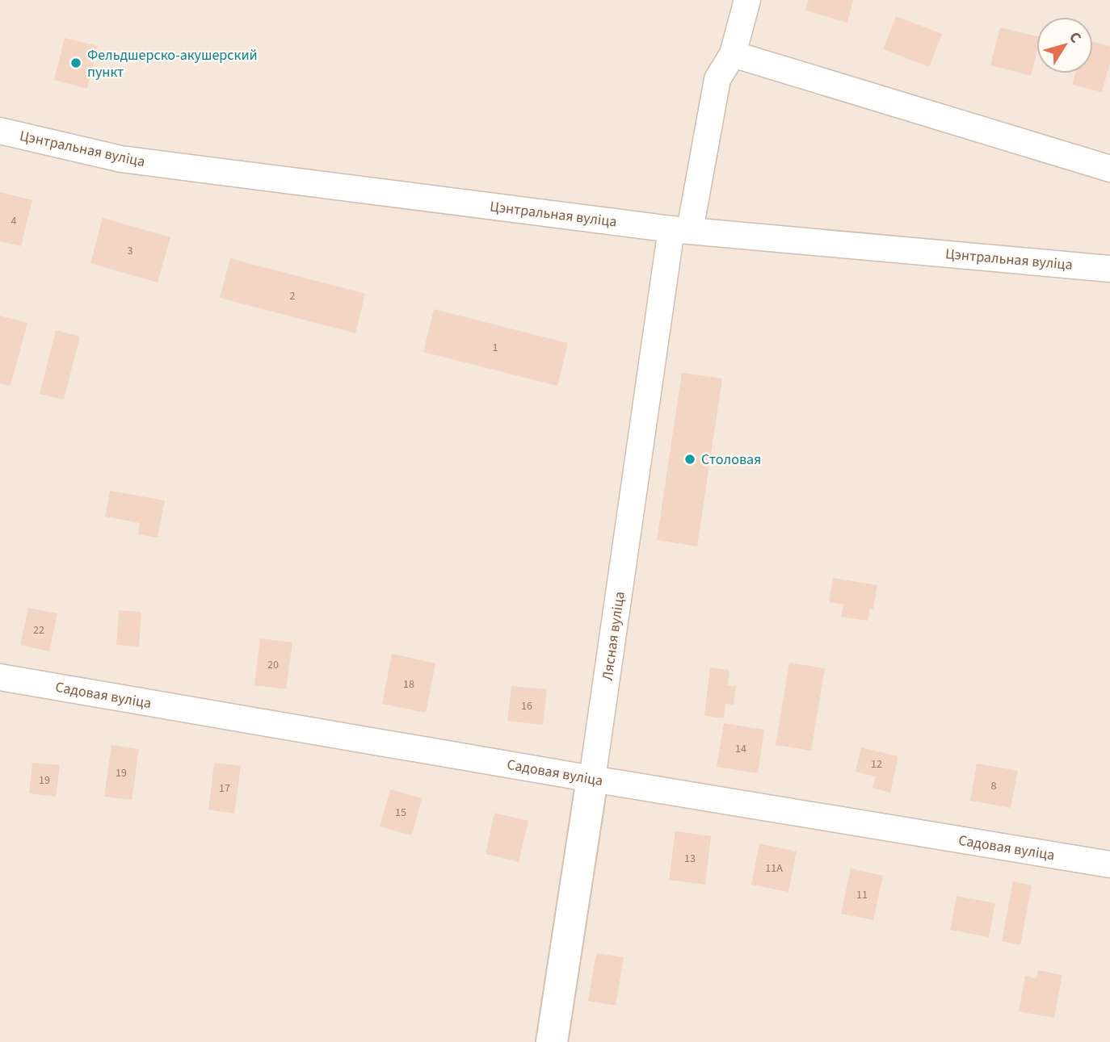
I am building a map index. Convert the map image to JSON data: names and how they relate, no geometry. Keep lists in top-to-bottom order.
{
  "streets": {
    "street": ["Цэнтральная вуліца", "Лясная вуліца", "Садовая вуліца"]
  },
  "crossings": [
    ["Цэнтральная вуліца", "Лясная вуліца"],
    ["Лясная вуліца", "Садовая вуліца"]
  ],
  "places": ["Фельдшерско-акушерский пункт", "Столовая"],
  "house_numbers": [
    "4",
    "3",
    "2",
    "1",
    "22",
    "20",
    "18",
    "16",
    "14",
    "12",
    "19",
    "19",
    "8",
    "17",
    "15",
    "13",
    "11А",
    "11"
  ],
  "north": "top right"
}
